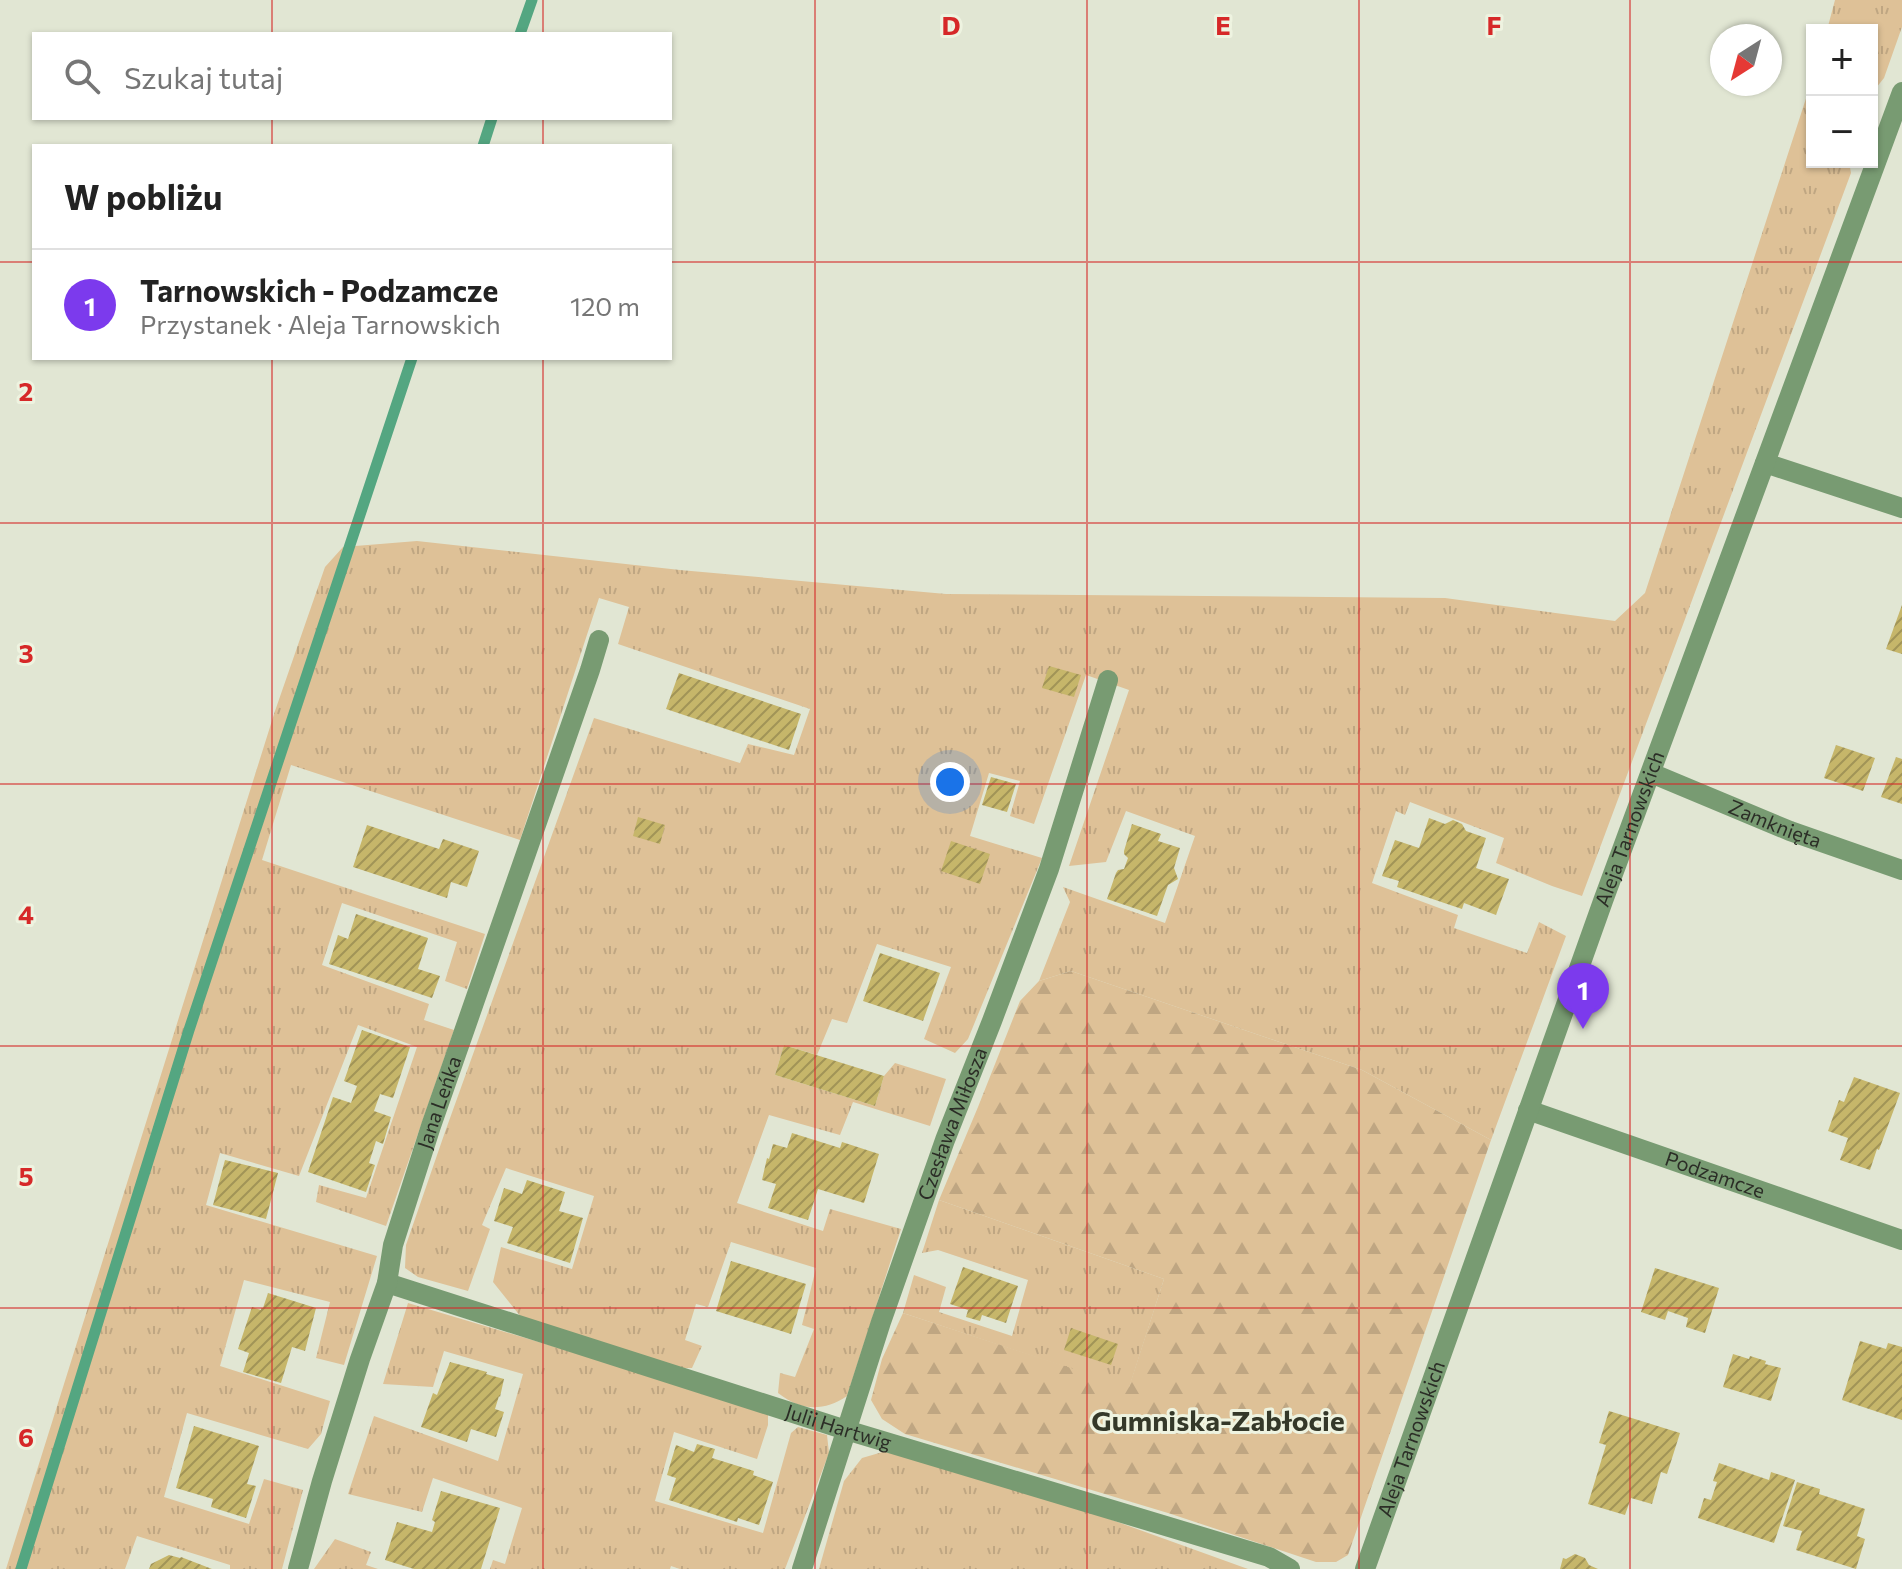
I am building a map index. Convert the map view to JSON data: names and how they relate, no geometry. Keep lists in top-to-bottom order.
{
  "streets": {
    "street": [
      "Zamknięta",
      "Aleja Tarnowskich",
      "Jana Leńka",
      "Czesława Miłosza",
      "Podzamcze",
      "Julii Hartwig"
    ]
  },
  "crossings": [
    ["Zamknięta", "Aleja Tarnowskich"],
    ["Aleja Tarnowskich", "Podzamcze"],
    ["Jana Leńka", "Julii Hartwig"],
    ["Czesława Miłosza", "Julii Hartwig"]
  ],
  "districts": ["Gumniska-Zabłocie"],
  "north": "bottom left",
  "page": {
    "map_buttons": ["+", "−"],
    "search": "Szukaj tutaj",
    "heading": "W pobliżu",
    "list": [
      {
        "mark": "1",
        "name": "Tarnowskich - Podzamcze",
        "note": "Przystanek · Aleja Tarnowskich",
        "value": "120 m"
      }
    ],
    "pins": "1"
  },
  "grid": {
    "columns": ["D", "E", "F"],
    "rows": [
      "2",
      "3",
      "4",
      "5",
      "6"
    ]
  }
}
